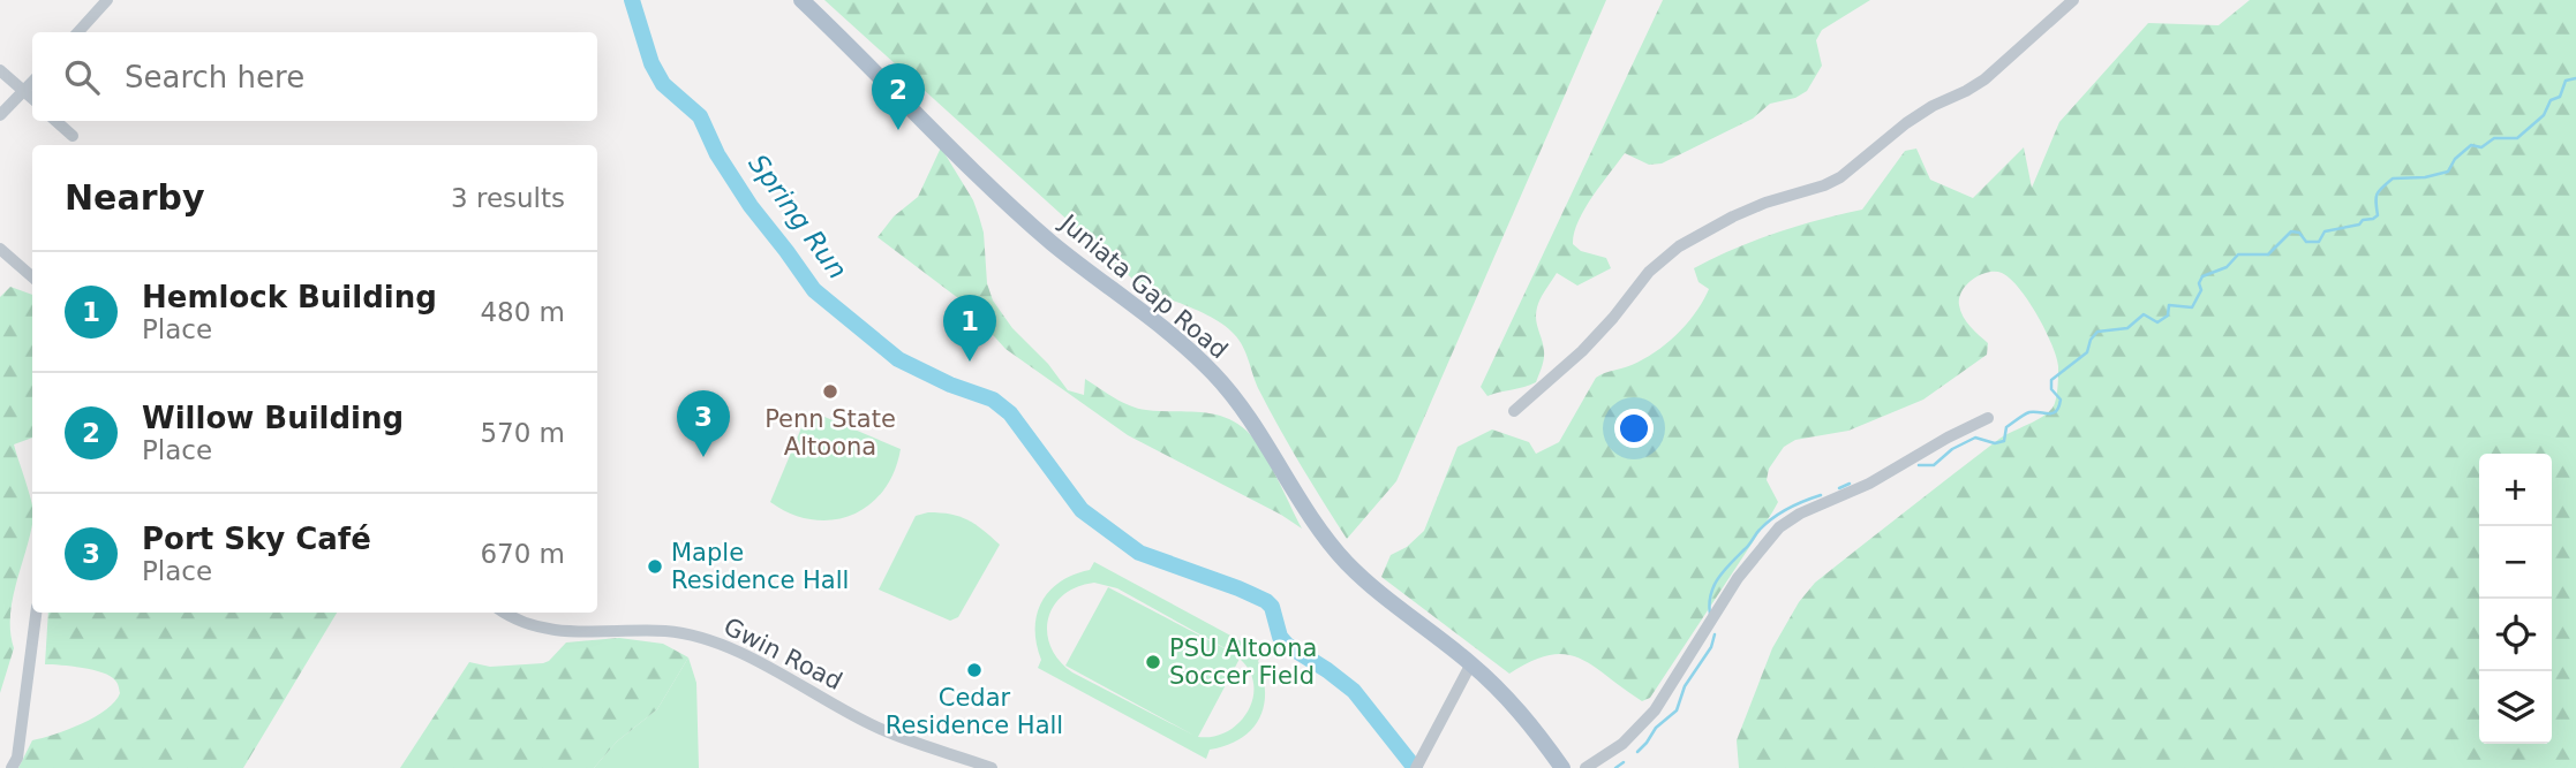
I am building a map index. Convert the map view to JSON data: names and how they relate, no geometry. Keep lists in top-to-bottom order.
{
  "streets": {
    "main road": ["Juniata Gap Road"],
    "street": ["Gwin Road"]
  },
  "water": ["Spring Run"],
  "places": [
    "Penn State Altoona",
    "Maple Residence Hall",
    "PSU Altoona Soccer Field",
    "Cedar Residence Hall"
  ],
  "page": {
    "search": "Search here",
    "pins": ["2", "1", "3"],
    "heading": ["Nearby", "3 results"],
    "list": [
      {
        "mark": "1",
        "name": "Hemlock Building",
        "note": "Place",
        "value": "480 m"
      },
      {
        "mark": "2",
        "name": "Willow Building",
        "note": "Place",
        "value": "570 m"
      },
      {
        "mark": "3",
        "name": "Port Sky Café",
        "note": "Place",
        "value": "670 m"
      }
    ],
    "map_buttons": ["+", "−"]
  }
}
